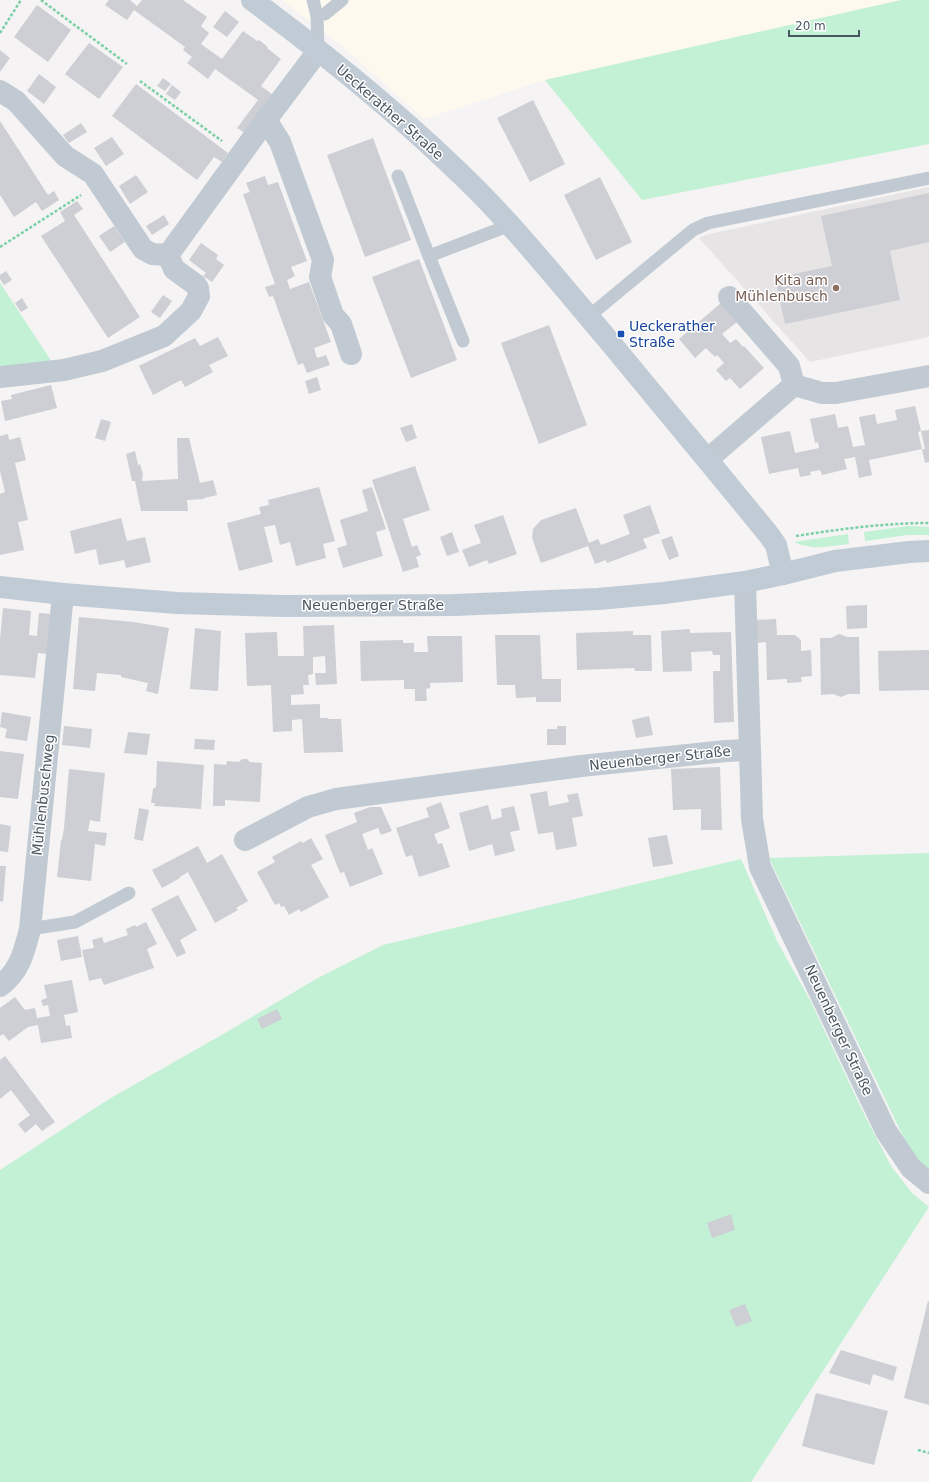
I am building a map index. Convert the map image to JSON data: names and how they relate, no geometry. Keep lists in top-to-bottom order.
{
  "streets": {
    "street": ["Ueckerather Straße", "Neuenberger Straße", "Mühlenbuschweg"]
  },
  "crossings": [
    ["Ueckerather Straße", "Neuenberger Straße"],
    ["Neuenberger Straße", "Mühlenbuschweg"]
  ],
  "places": {
    "other": ["Kita am Mühlenbusch"],
    "transit": ["Ueckerather Straße"]
  },
  "scale_bar": "20 m"
}
